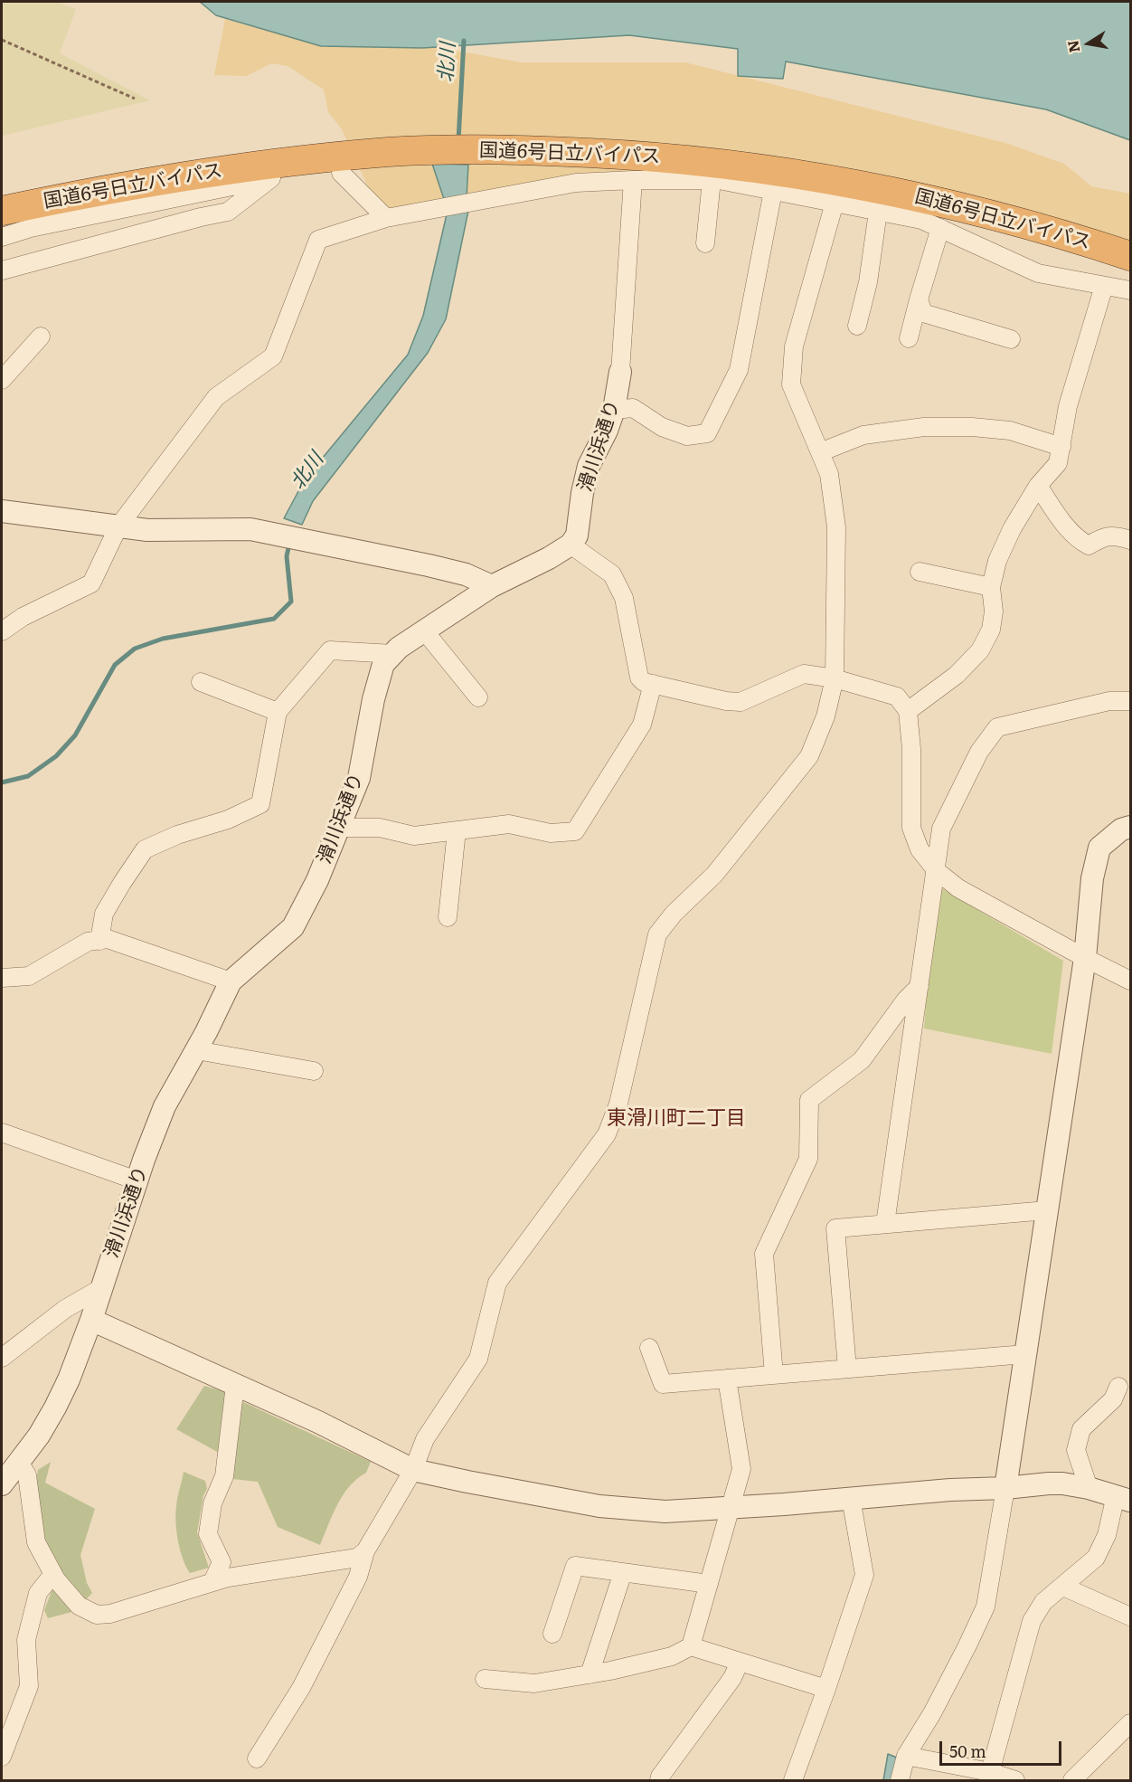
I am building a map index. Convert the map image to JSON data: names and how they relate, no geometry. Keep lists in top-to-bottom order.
{
  "streets": {
    "highway": ["国道6号日立バイパス"],
    "street": ["滑川浜通り"]
  },
  "districts": ["東滑川町二丁目"],
  "water": ["北川"],
  "scale_bar": "50 m",
  "north": "left"
}
